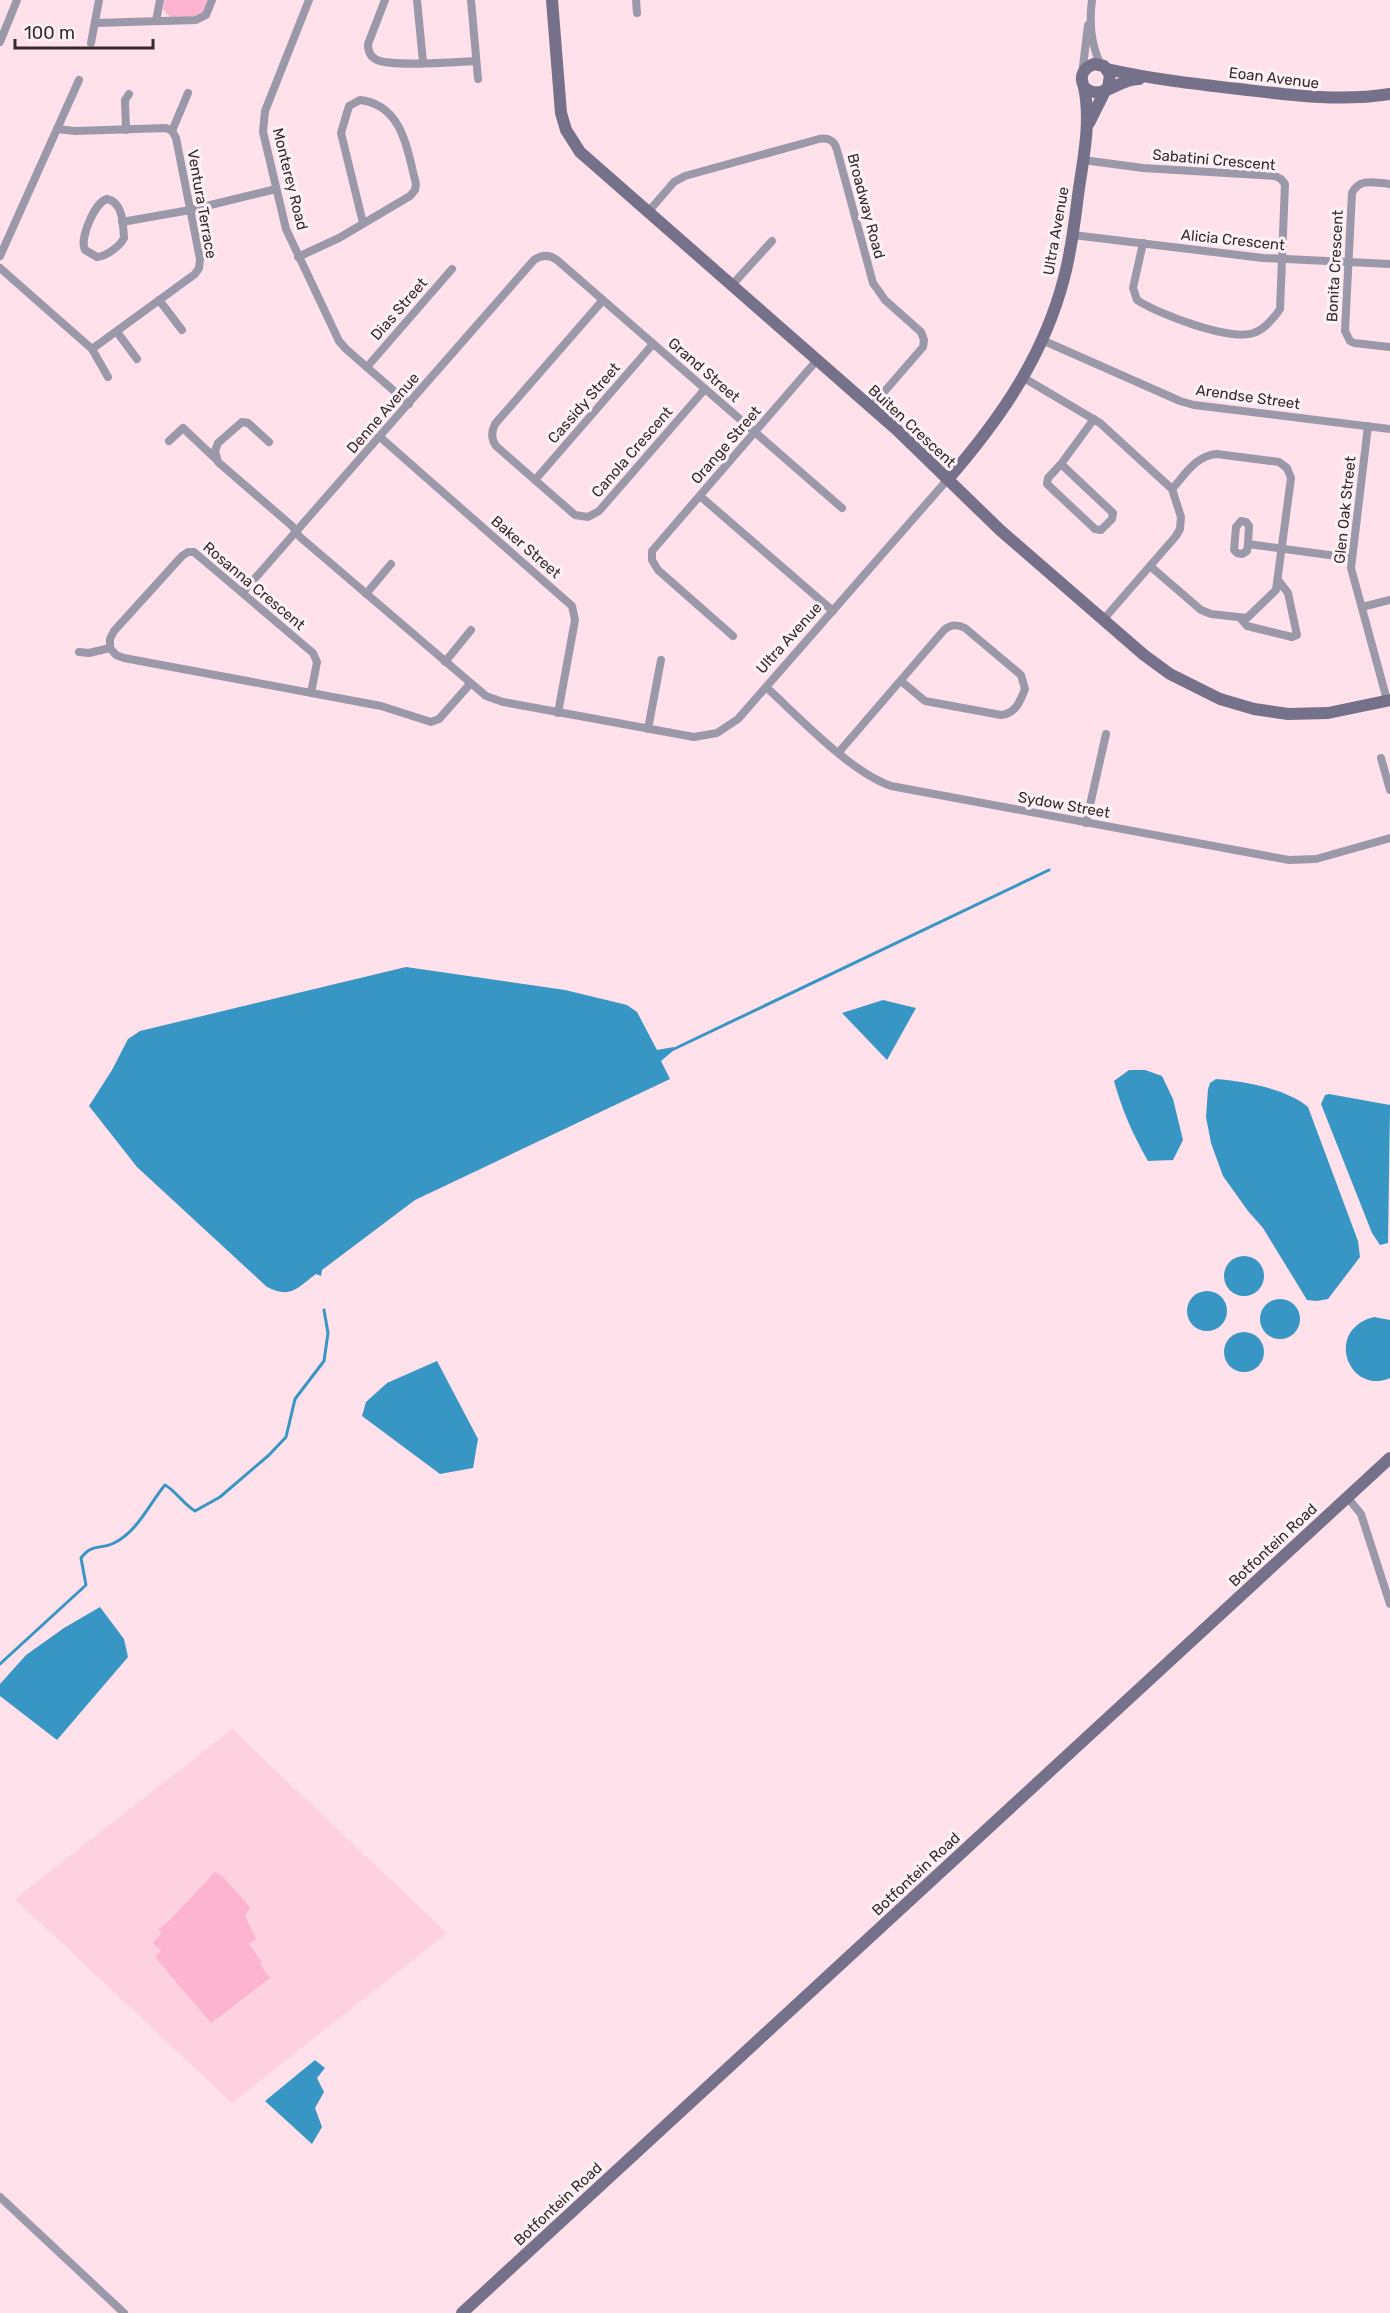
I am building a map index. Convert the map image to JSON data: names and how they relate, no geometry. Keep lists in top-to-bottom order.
{
  "streets": {
    "street": [
      "Eoan Avenue",
      "Sabatini Crescent",
      "Monterey Road",
      "Ventura Terrace",
      "Broadway Road",
      "Ultra Avenue",
      "Alicia Crescent",
      "Bonita Crescent",
      "Dias Street",
      "Grand Street",
      "Arendse Street",
      "Cassidy Street",
      "Denne Avenue",
      "Buiten Crescent",
      "Orange Street",
      "Canola Crescent",
      "Glen Oak Street",
      "Baker Street",
      "Rosanna Crescent",
      "Sydow Street",
      "Botfontein Road"
    ]
  },
  "crossings": [
    ["Eoan Avenue", "Ultra Avenue"],
    ["Sabatini Crescent", "Ultra Avenue"],
    ["Sabatini Crescent", "Alicia Crescent"],
    ["Monterey Road", "Dias Street"],
    ["Monterey Road", "Denne Avenue"],
    ["Broadway Road", "Buiten Crescent"],
    ["Ultra Avenue", "Alicia Crescent"],
    ["Ultra Avenue", "Arendse Street"],
    ["Ultra Avenue", "Denne Avenue"],
    ["Ultra Avenue", "Buiten Crescent"],
    ["Ultra Avenue", "Orange Street"],
    ["Ultra Avenue", "Baker Street"],
    ["Ultra Avenue", "Sydow Street"],
    ["Alicia Crescent", "Bonita Crescent"],
    ["Grand Street", "Cassidy Street"],
    ["Grand Street", "Denne Avenue"],
    ["Grand Street", "Orange Street"],
    ["Grand Street", "Canola Crescent"],
    ["Arendse Street", "Glen Oak Street"],
    ["Cassidy Street", "Canola Crescent"],
    ["Denne Avenue", "Baker Street"],
    ["Denne Avenue", "Rosanna Crescent"],
    ["Buiten Crescent", "Orange Street"],
    ["Buiten Crescent", "Glen Oak Street"]
  ],
  "scale_bar": "100 m"
}
